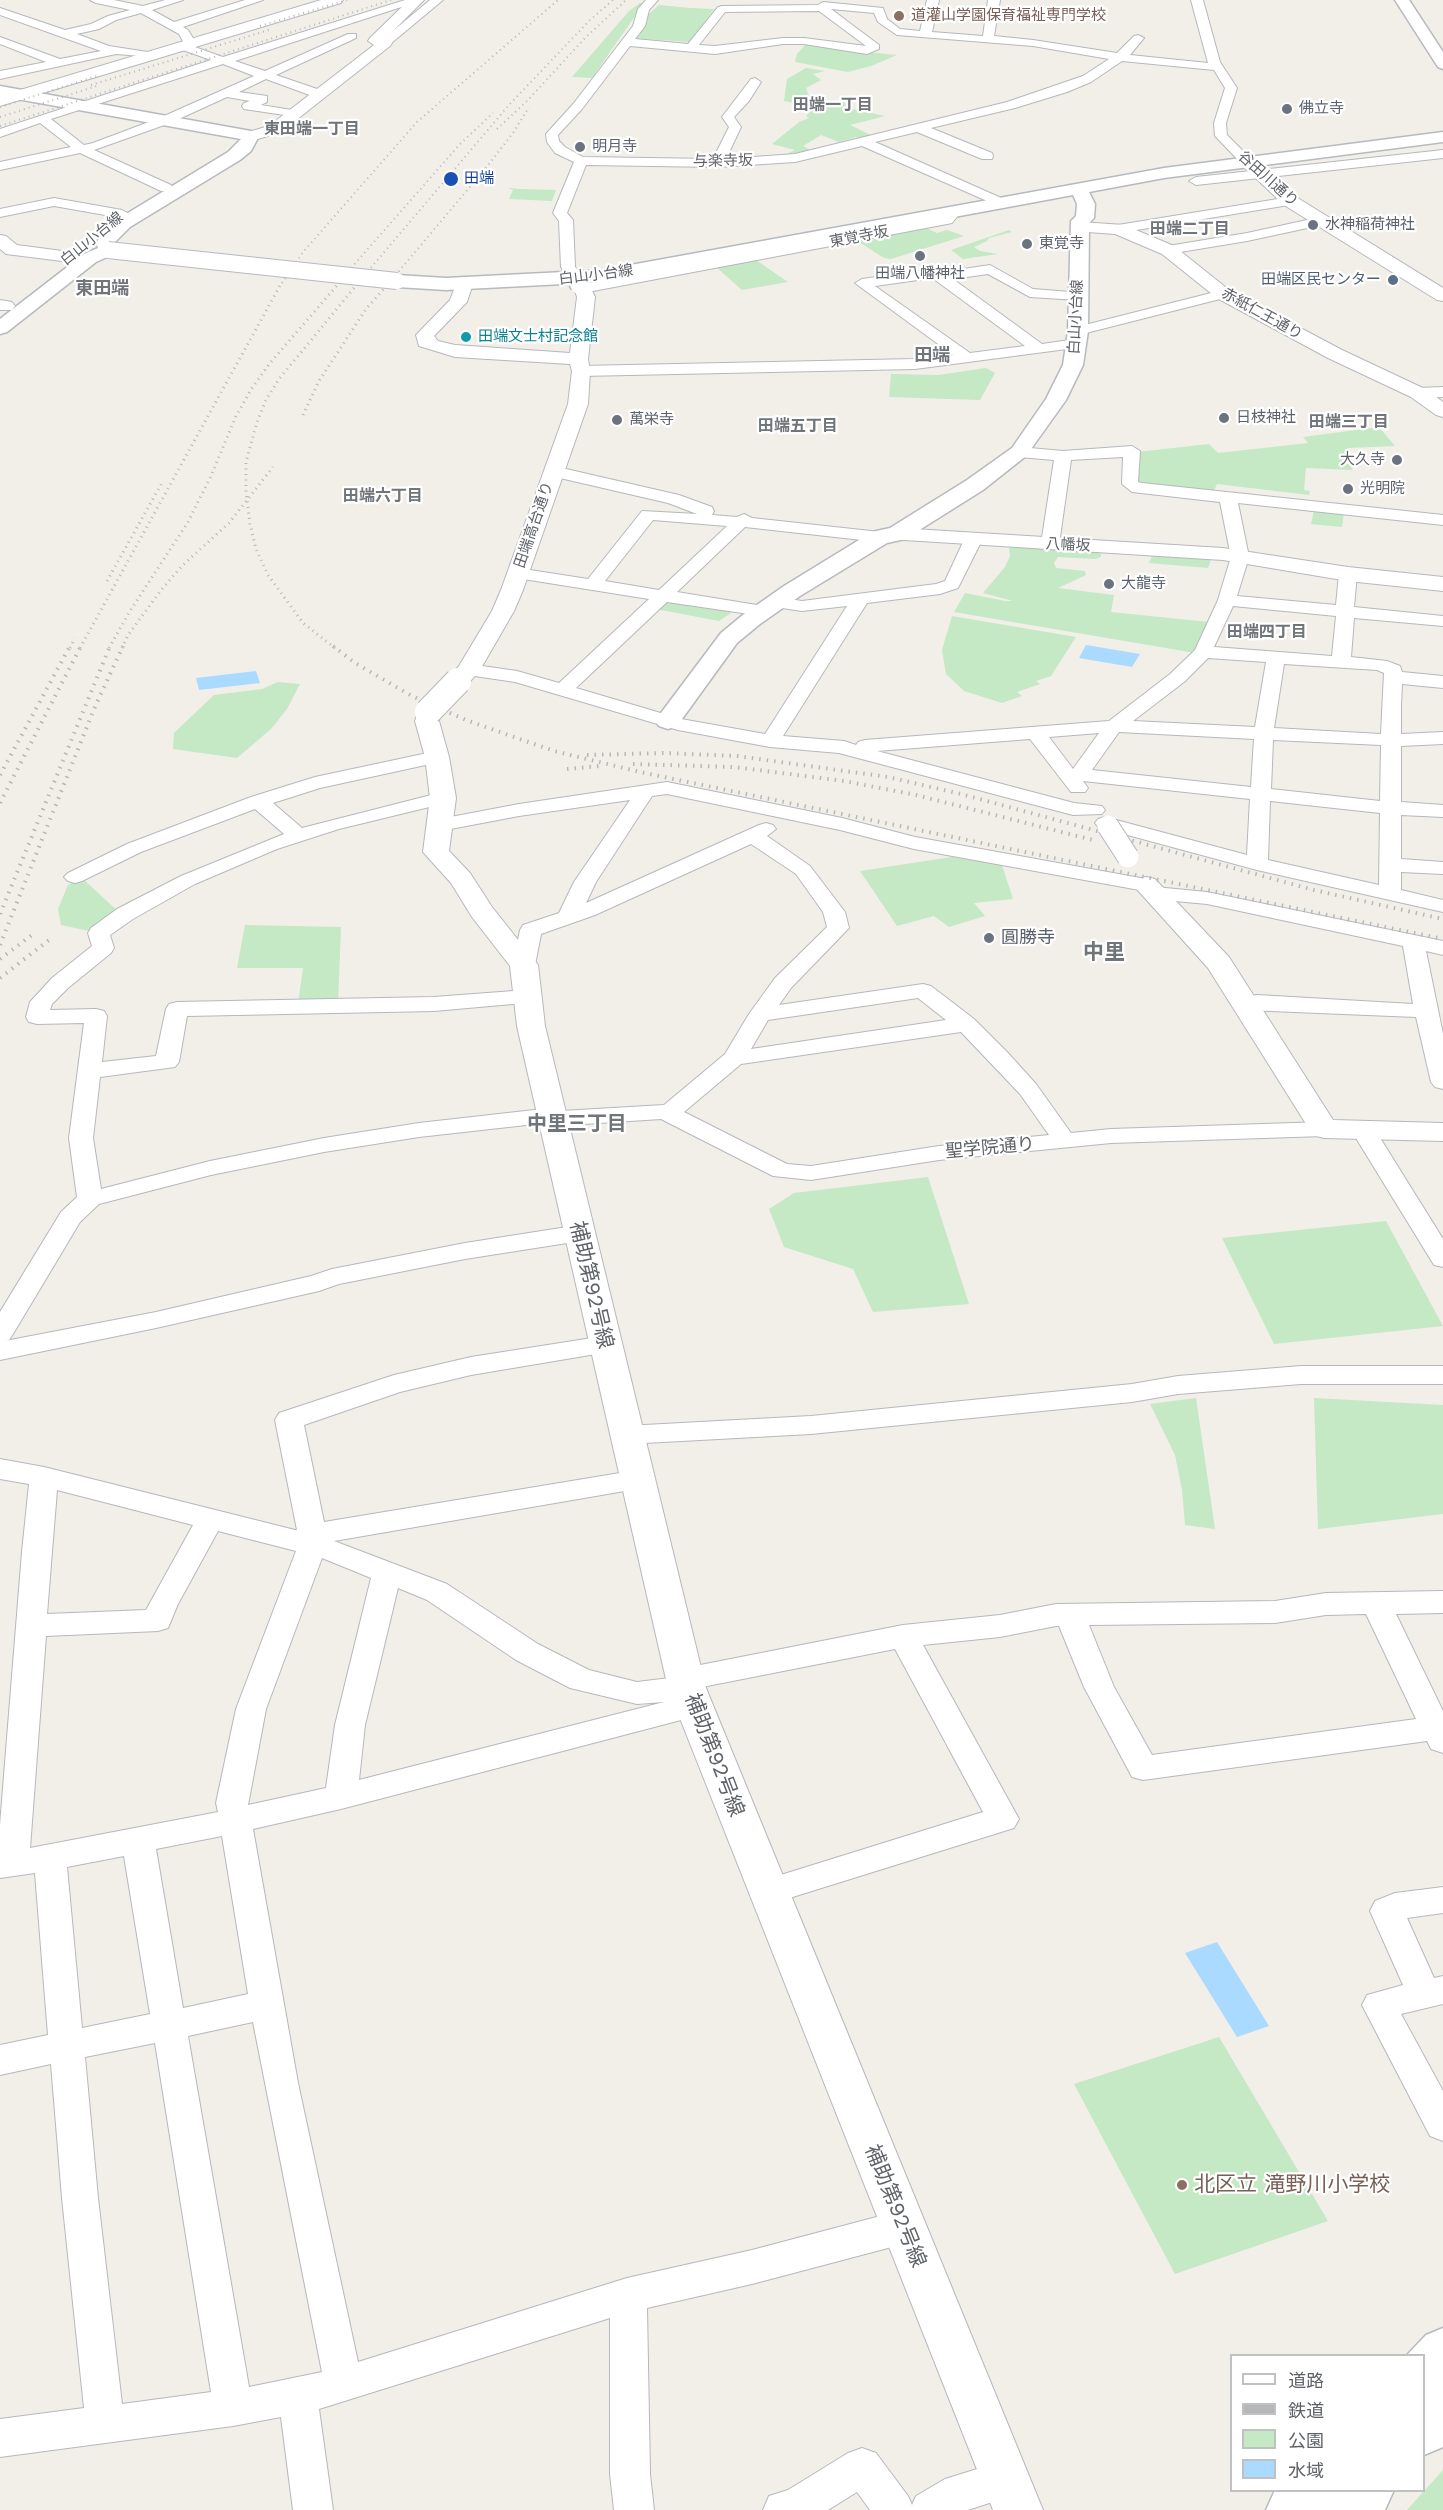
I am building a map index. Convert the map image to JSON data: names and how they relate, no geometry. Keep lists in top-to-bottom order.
{
  "streets": {
    "main road": ["白山小台線"],
    "street": [
      "与楽寺坂",
      "谷田川通り",
      "東覚寺坂",
      "赤紙仁王通り",
      "田端高台通り",
      "八幡坂",
      "聖学院通り",
      "補助第92号線"
    ]
  },
  "crossings": [
    ["谷田川通り", "白山小台線"],
    ["東覚寺坂", "白山小台線"],
    ["東覚寺坂", "田端高台通り"],
    ["白山小台線", "赤紙仁王通り"],
    ["白山小台線", "八幡坂"],
    ["聖学院通り", "補助第92号線"]
  ],
  "districts": [
    "田端一丁目",
    "東田端一丁目",
    "田端二丁目",
    "東田端",
    "田端",
    "田端三丁目",
    "田端五丁目",
    "田端六丁目",
    "田端四丁目",
    "中里",
    "中里三丁目"
  ],
  "places": [
    "道灌山学園保育福祉専門学校",
    "佛立寺",
    "明月寺",
    "田端",
    "水神稲荷神社",
    "東覚寺",
    "田端八幡神社",
    "田端区民センター",
    "田端文士村記念館",
    "日枝神社",
    "萬栄寺",
    "大久寺",
    "光明院",
    "大龍寺",
    "圓勝寺",
    "北区立 滝野川小学校"
  ],
  "legend": [
    "道路",
    "鉄道",
    "公園",
    "水域"
  ]
}
